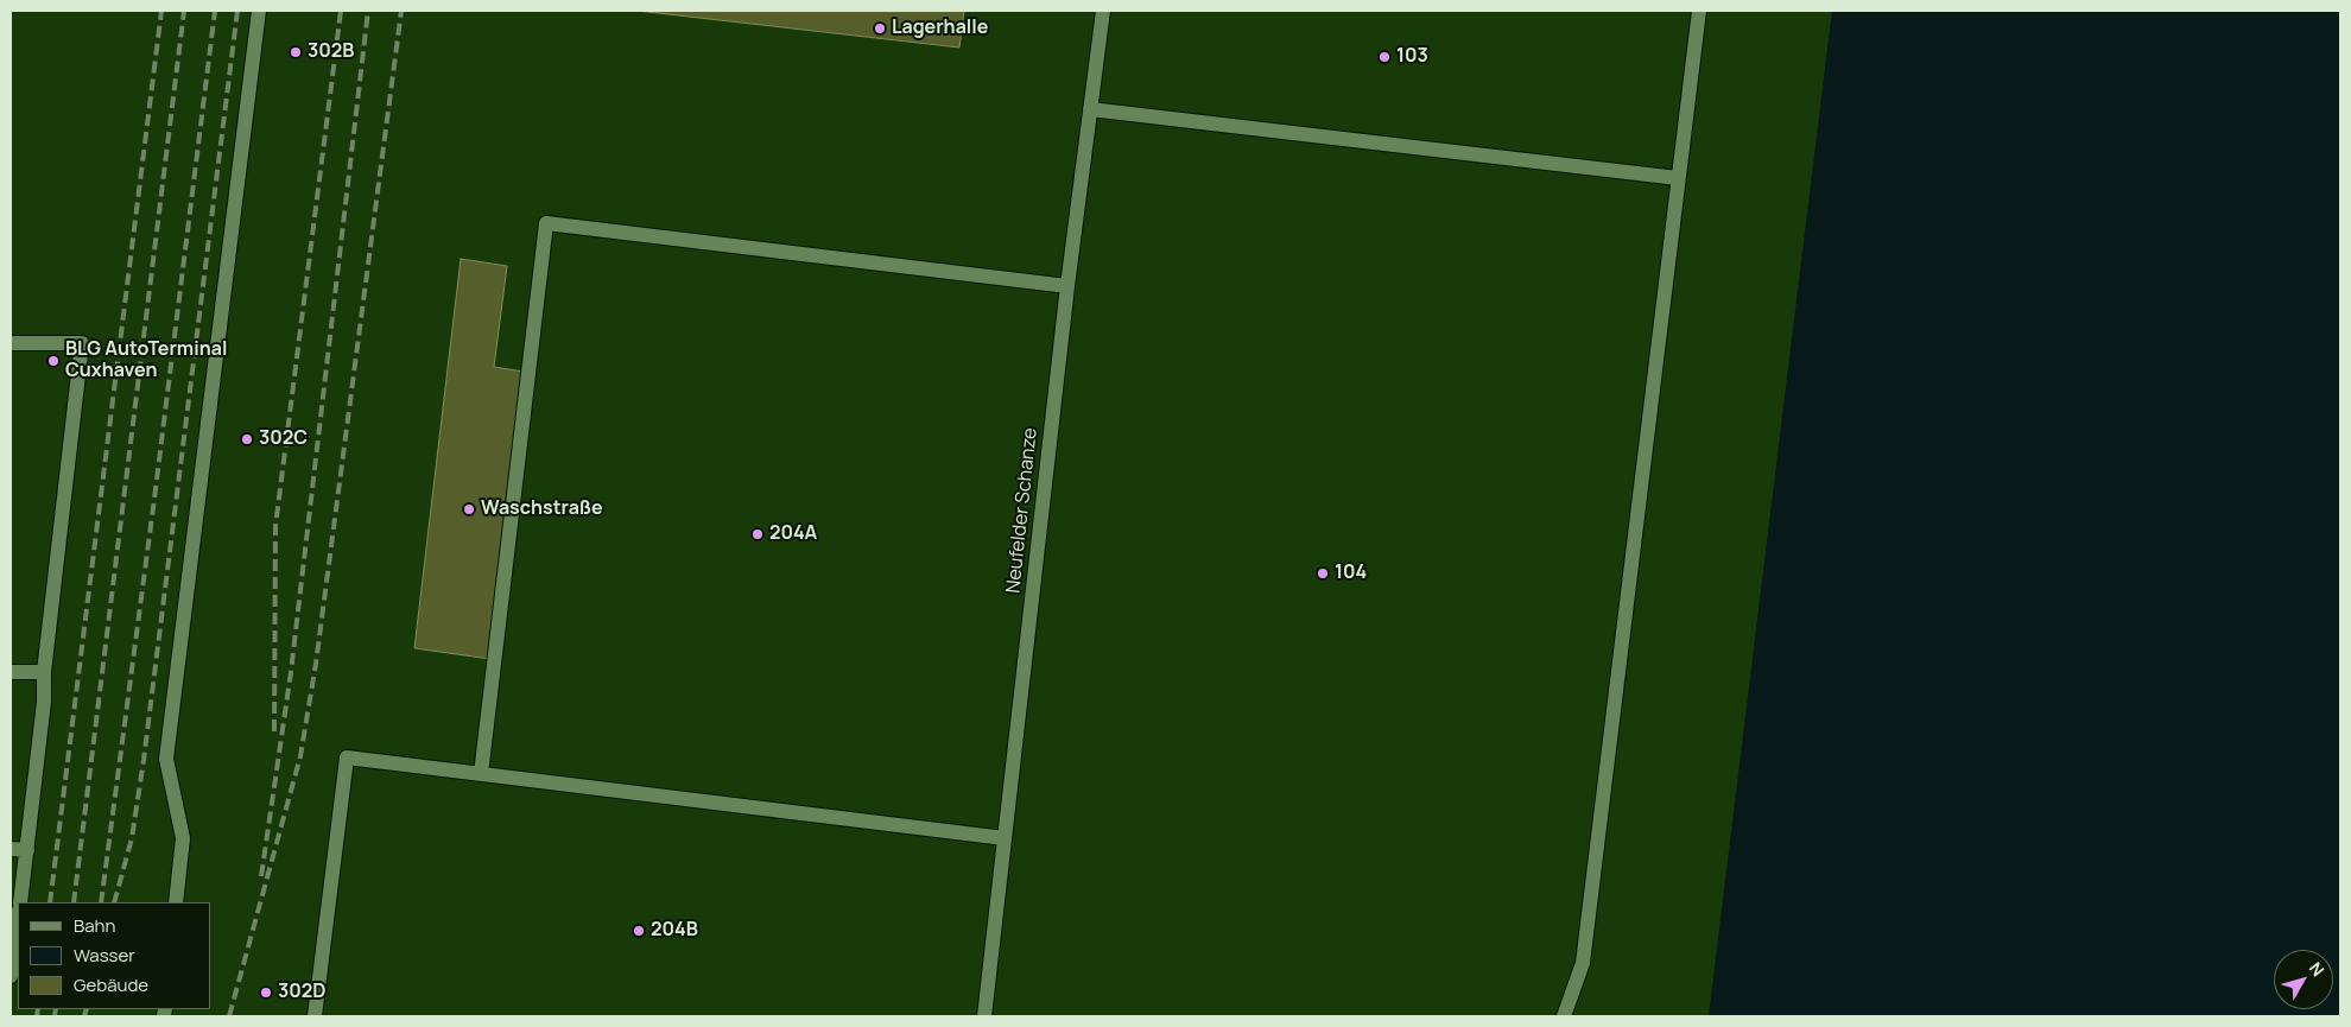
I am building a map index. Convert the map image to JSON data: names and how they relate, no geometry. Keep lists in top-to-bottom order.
{
  "streets": {
    "lane": ["Neufelder Schanze"]
  },
  "places": [
    "Lagerhalle",
    "302B",
    "103",
    "BLG AutoTerminal Cuxhaven",
    "302C",
    "Waschstraße",
    "204A",
    "104",
    "204B",
    "302D"
  ],
  "legend": ["Bahn", "Wasser", "Gebäude"],
  "north": "top right"
}
